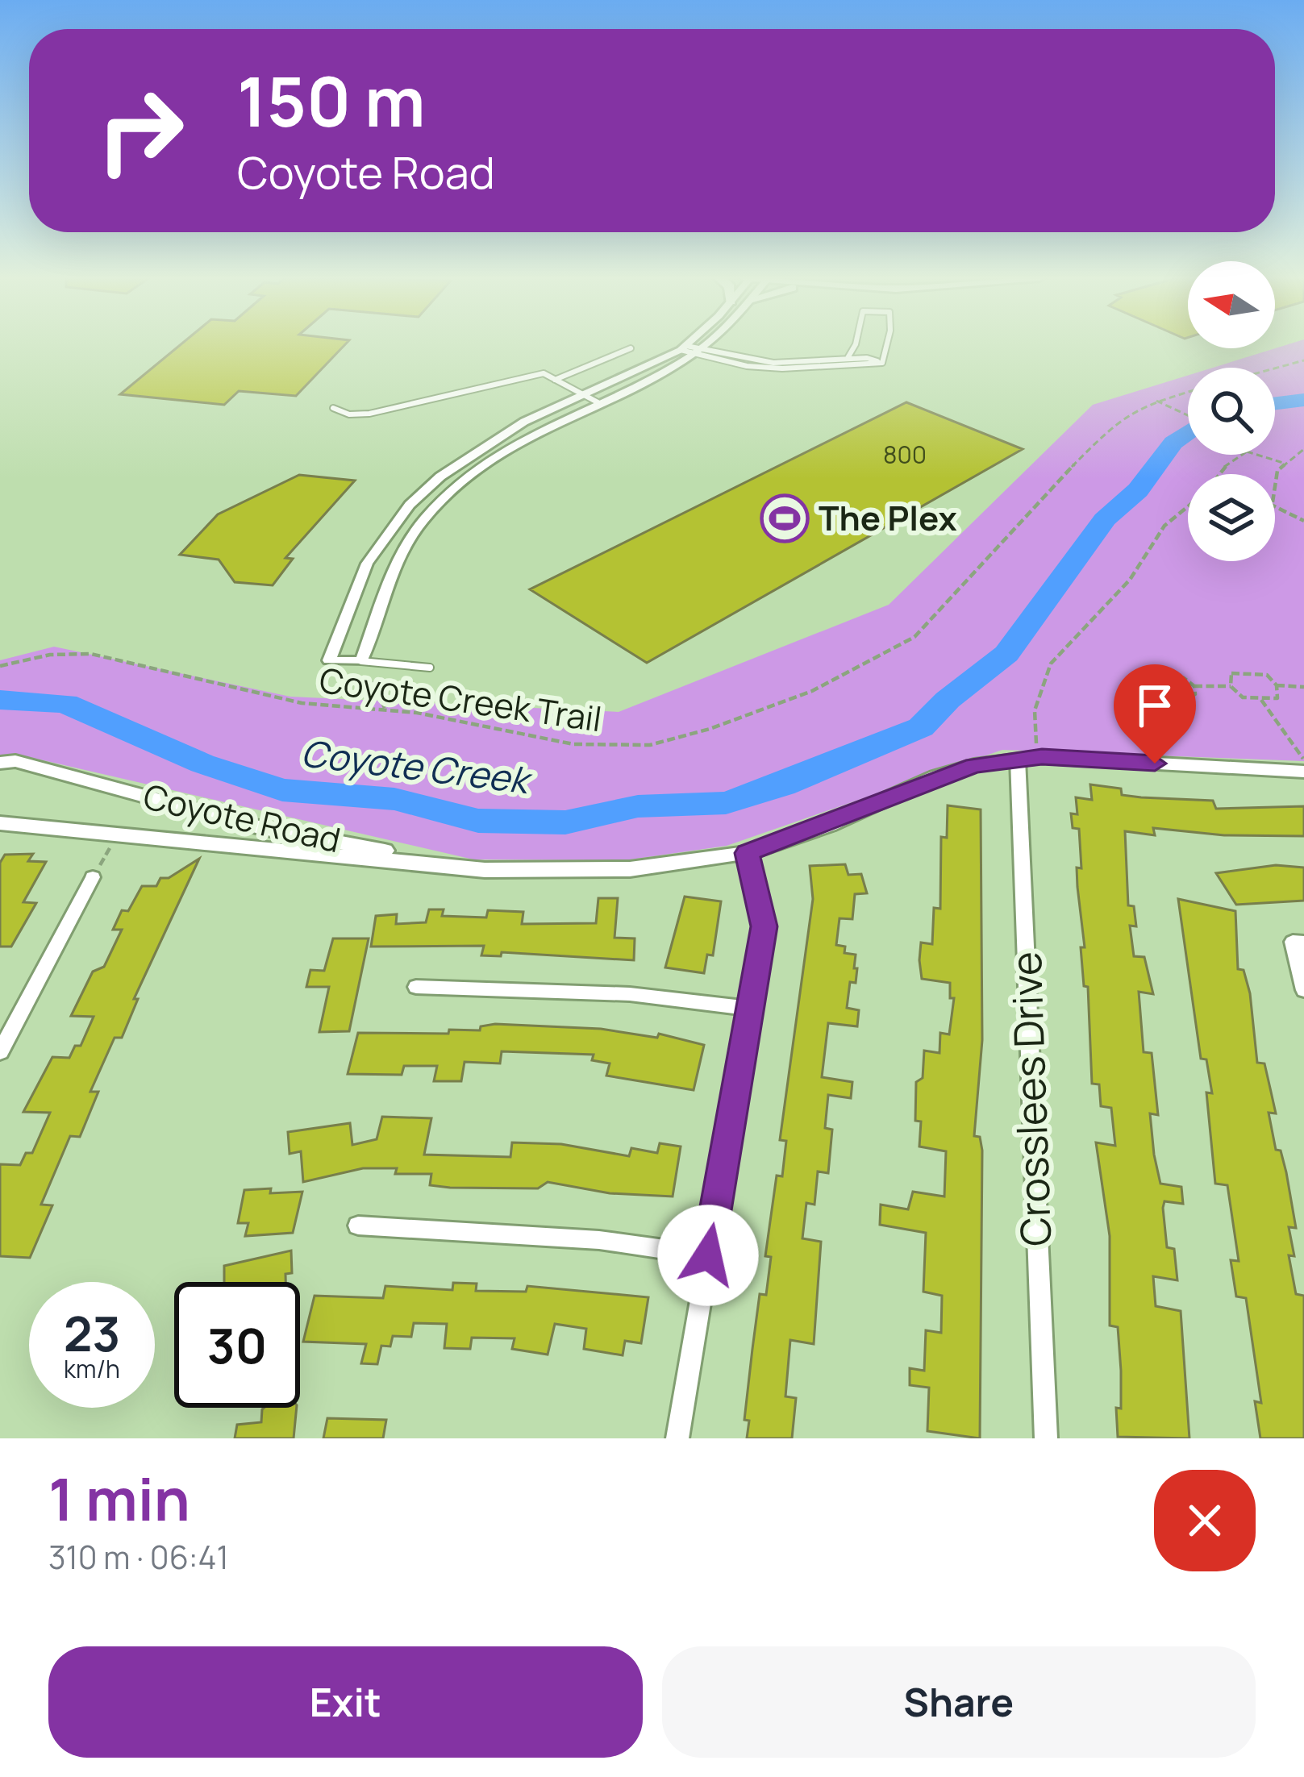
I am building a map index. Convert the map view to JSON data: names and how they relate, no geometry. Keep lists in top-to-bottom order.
{
  "streets": {
    "street": ["Coyote Road", "Crosslees Drive"],
    "path": ["Coyote Creek Trail"]
  },
  "crossings": [
    ["Coyote Road", "Crosslees Drive"]
  ],
  "water": ["Coyote Creek"],
  "places": {
    "sports": ["The Plex"]
  },
  "house_numbers": ["800"],
  "north": "left",
  "page": {
    "turn": ["150 m", "Coyote Road"],
    "speed": "23 km/h",
    "limit": "30",
    "heading": ["1 min", "310 m · 06:41"],
    "buttons": ["Exit", "Share"]
  }
}
